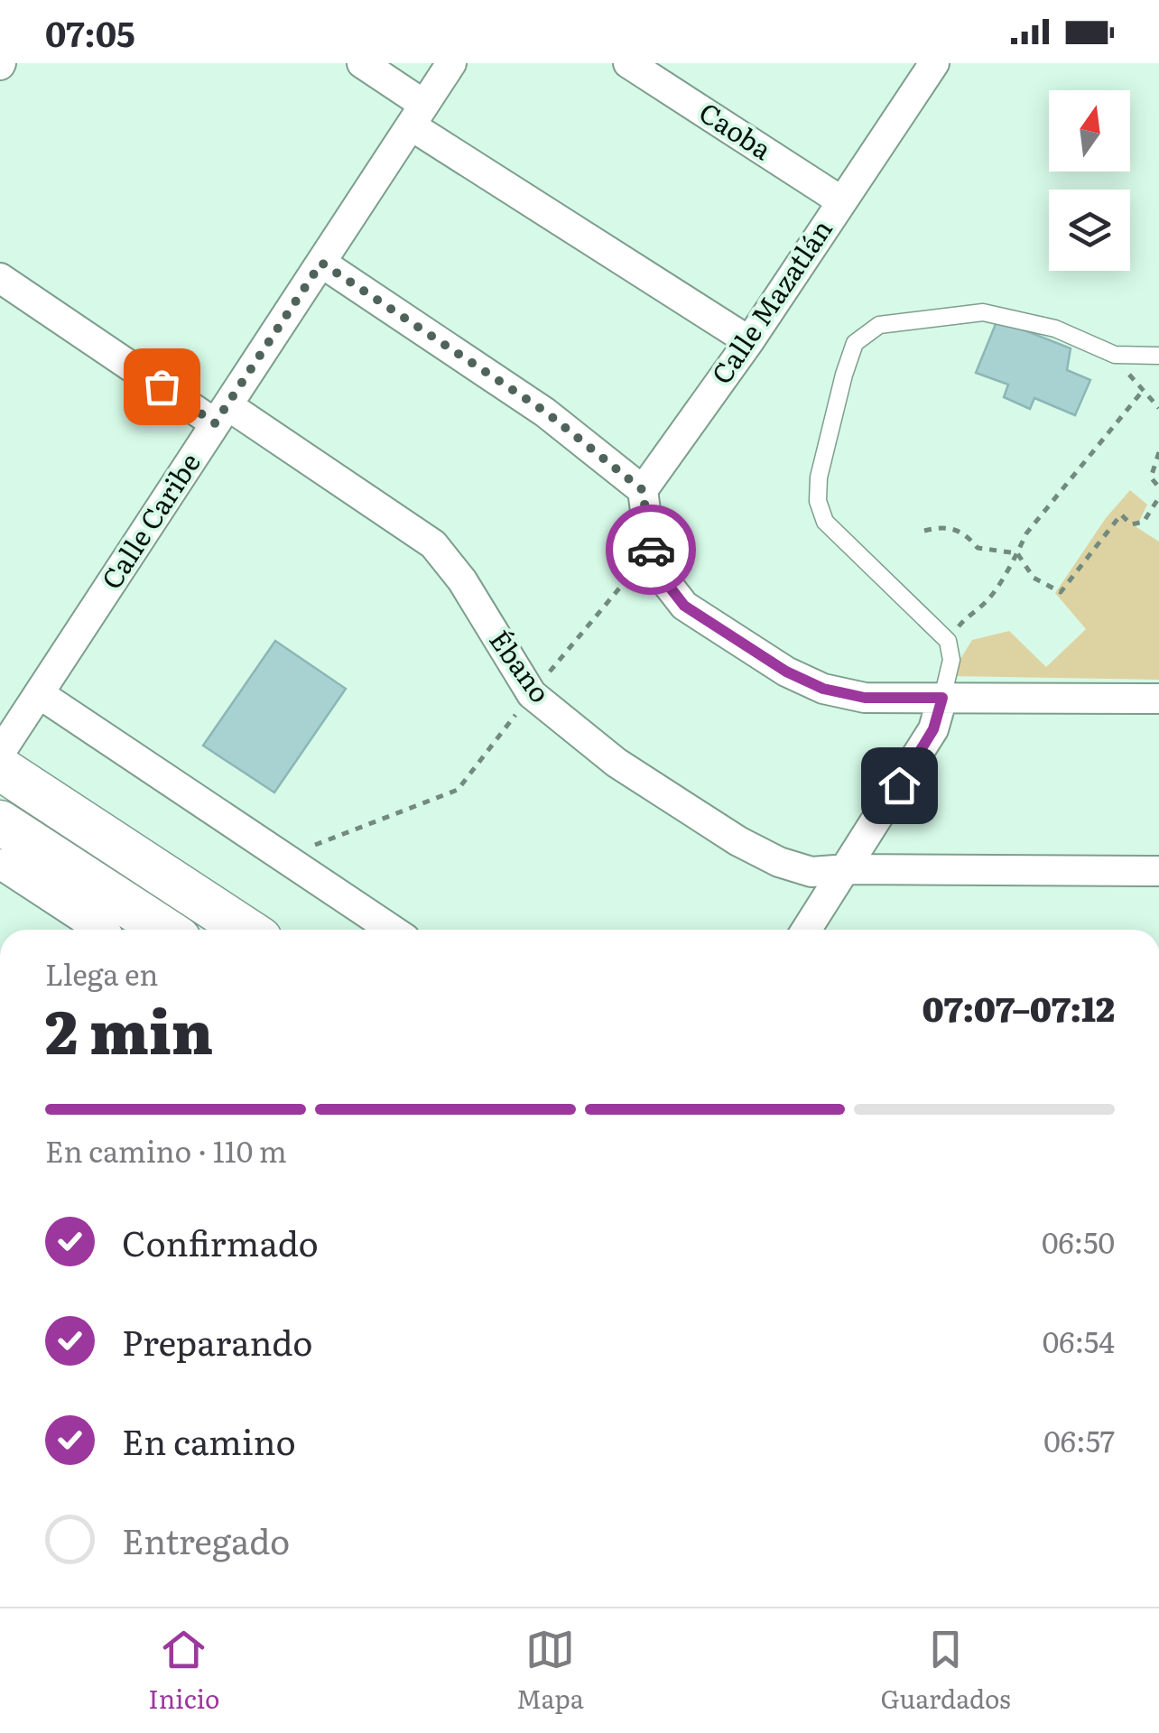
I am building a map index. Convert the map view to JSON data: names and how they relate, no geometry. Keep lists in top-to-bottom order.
{
  "streets": {
    "street": [
      "Caoba",
      "Calle Mazatlán",
      "Calle Caribe",
      "Ébano"
    ]
  },
  "crossings": [
    ["Caoba", "Calle Mazatlán"],
    ["Calle Caribe", "Ébano"]
  ],
  "north": "top",
  "page": {
    "status": "07:05",
    "heading": ["2 min", "Llega en", "07:07–07:12"],
    "bar": "En camino · 110 m",
    "list": [
      ["Confirmado", "06:50"],
      ["Preparando", "06:54"],
      ["En camino", "06:57"],
      "Entregado"
    ],
    "tabs": ["Inicio", "Mapa", "Guardados"]
  }
}
